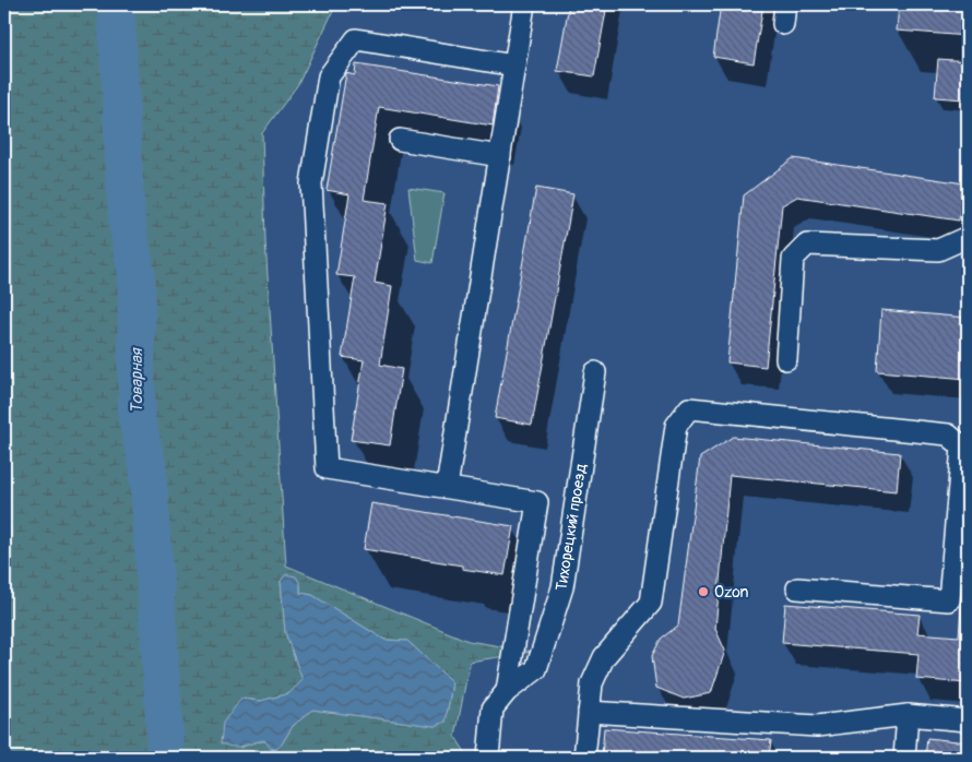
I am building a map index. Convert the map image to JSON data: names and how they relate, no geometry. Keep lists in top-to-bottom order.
{
  "streets": {
    "lane": ["Тихорецкий проезд"]
  },
  "water": ["Товарная"],
  "places": ["Ozon"]
}
